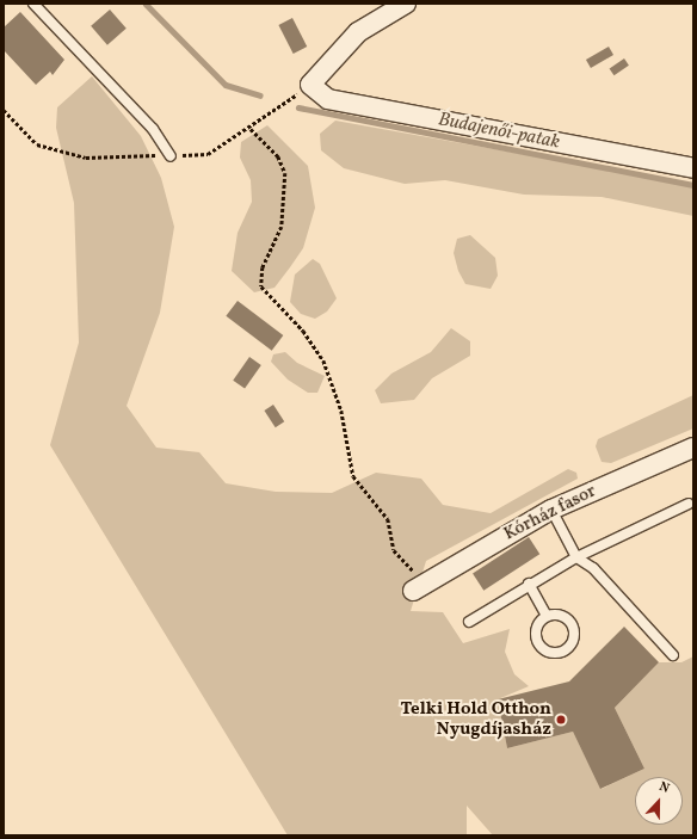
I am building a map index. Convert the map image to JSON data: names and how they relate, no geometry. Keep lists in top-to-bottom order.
{
  "streets": {
    "street": ["Kórház fasor"]
  },
  "water": ["Budajenői-patak"],
  "places": ["Telki Hold Otthon Nyugdíjasház"],
  "north": "top"
}
